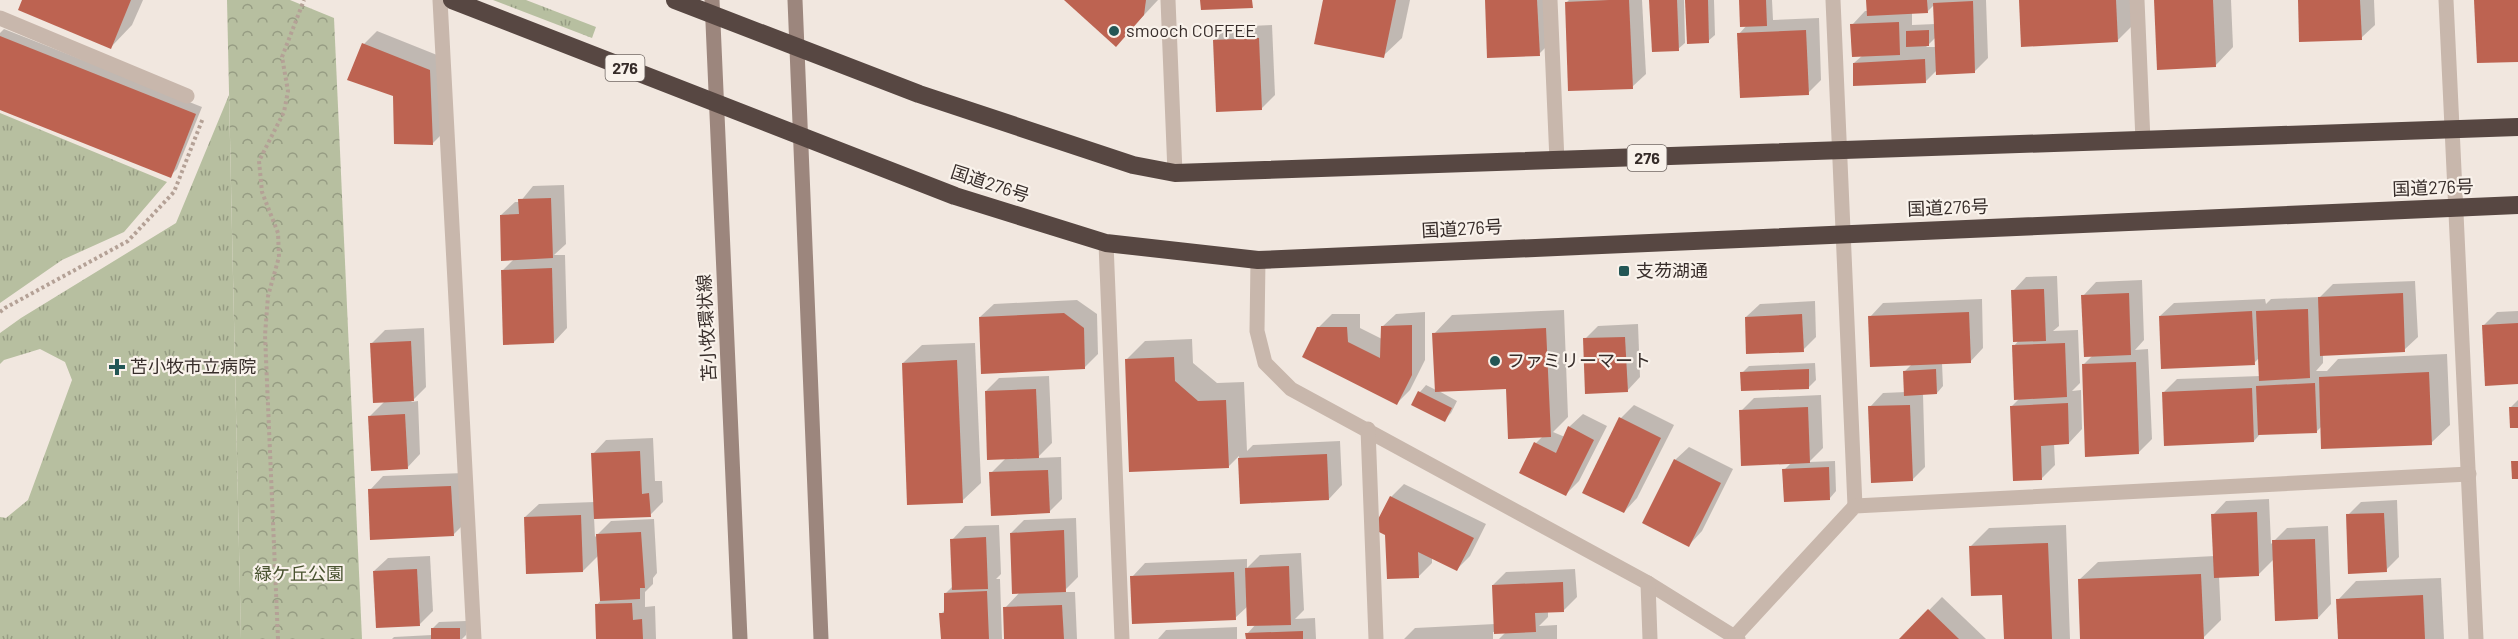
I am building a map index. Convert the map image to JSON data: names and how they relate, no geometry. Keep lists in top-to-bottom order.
{
  "streets": {
    "highway": ["276", "国道276号"],
    "main road": ["苫小牧環状線"]
  },
  "crossings": [
    ["276", "苫小牧環状線"],
    ["国道276号", "苫小牧環状線"]
  ],
  "parks": ["緑ケ丘公園"],
  "places": {
    "other": ["smooch COFFEE", "ファミリーマート"],
    "transit": ["支芴湖通"],
    "health": ["苫小牧市立病院"]
  }
}
